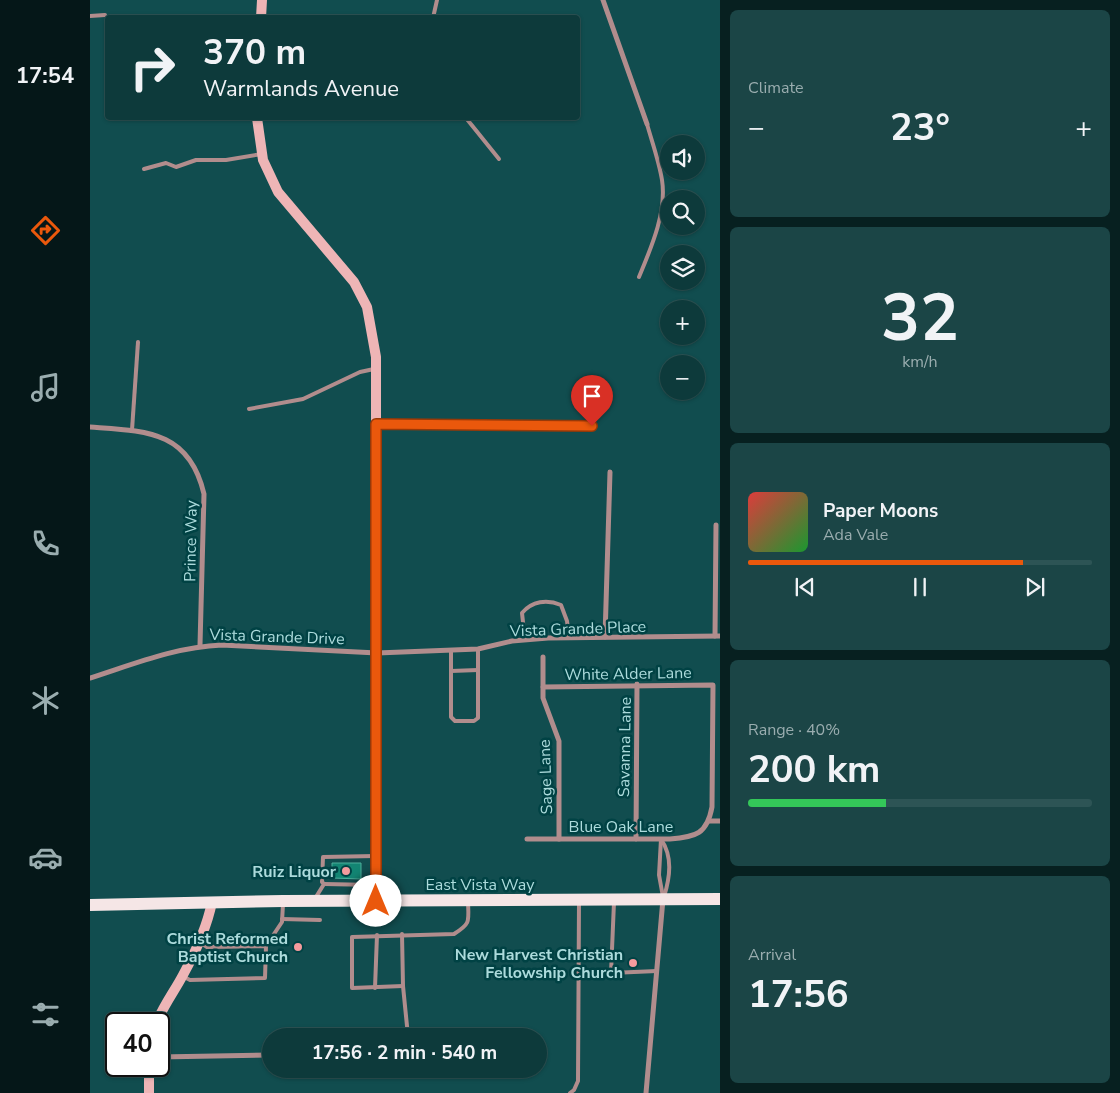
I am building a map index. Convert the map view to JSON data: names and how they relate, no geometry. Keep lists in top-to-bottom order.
{
  "streets": {
    "main road": ["East Vista Way"],
    "street": [
      "Prince Way",
      "Vista Grande Place",
      "Vista Grande Drive",
      "White Alder Lane",
      "Savanna Lane",
      "Sage Lane",
      "Blue Oak Lane"
    ]
  },
  "crossings": [
    ["Prince Way", "Vista Grande Drive"],
    ["Vista Grande Place", "Vista Grande Drive"],
    ["White Alder Lane", "Savanna Lane"],
    ["White Alder Lane", "Sage Lane"],
    ["Savanna Lane", "Blue Oak Lane"],
    ["Sage Lane", "Blue Oak Lane"]
  ],
  "places": ["Ruiz Liquor", "Christ Reformed Baptist Church", "New Harvest Christian Fellowship Church"],
  "page": {
    "tabs": "17:54",
    "tile": [
      "Climate",
      ["32", "km/h"],
      ["Range · 40%", "200 km"],
      ["Arrival", "17:56"]
    ],
    "turn": ["370 m", "Warmlands Avenue"],
    "heat": ["−", "23°", "+"],
    "map_buttons": ["+", "−"],
    "song": ["Paper Moons", "Ada Vale"],
    "limit": "40",
    "trip": "17:56 · 2 min · 540 m"
  }
}
